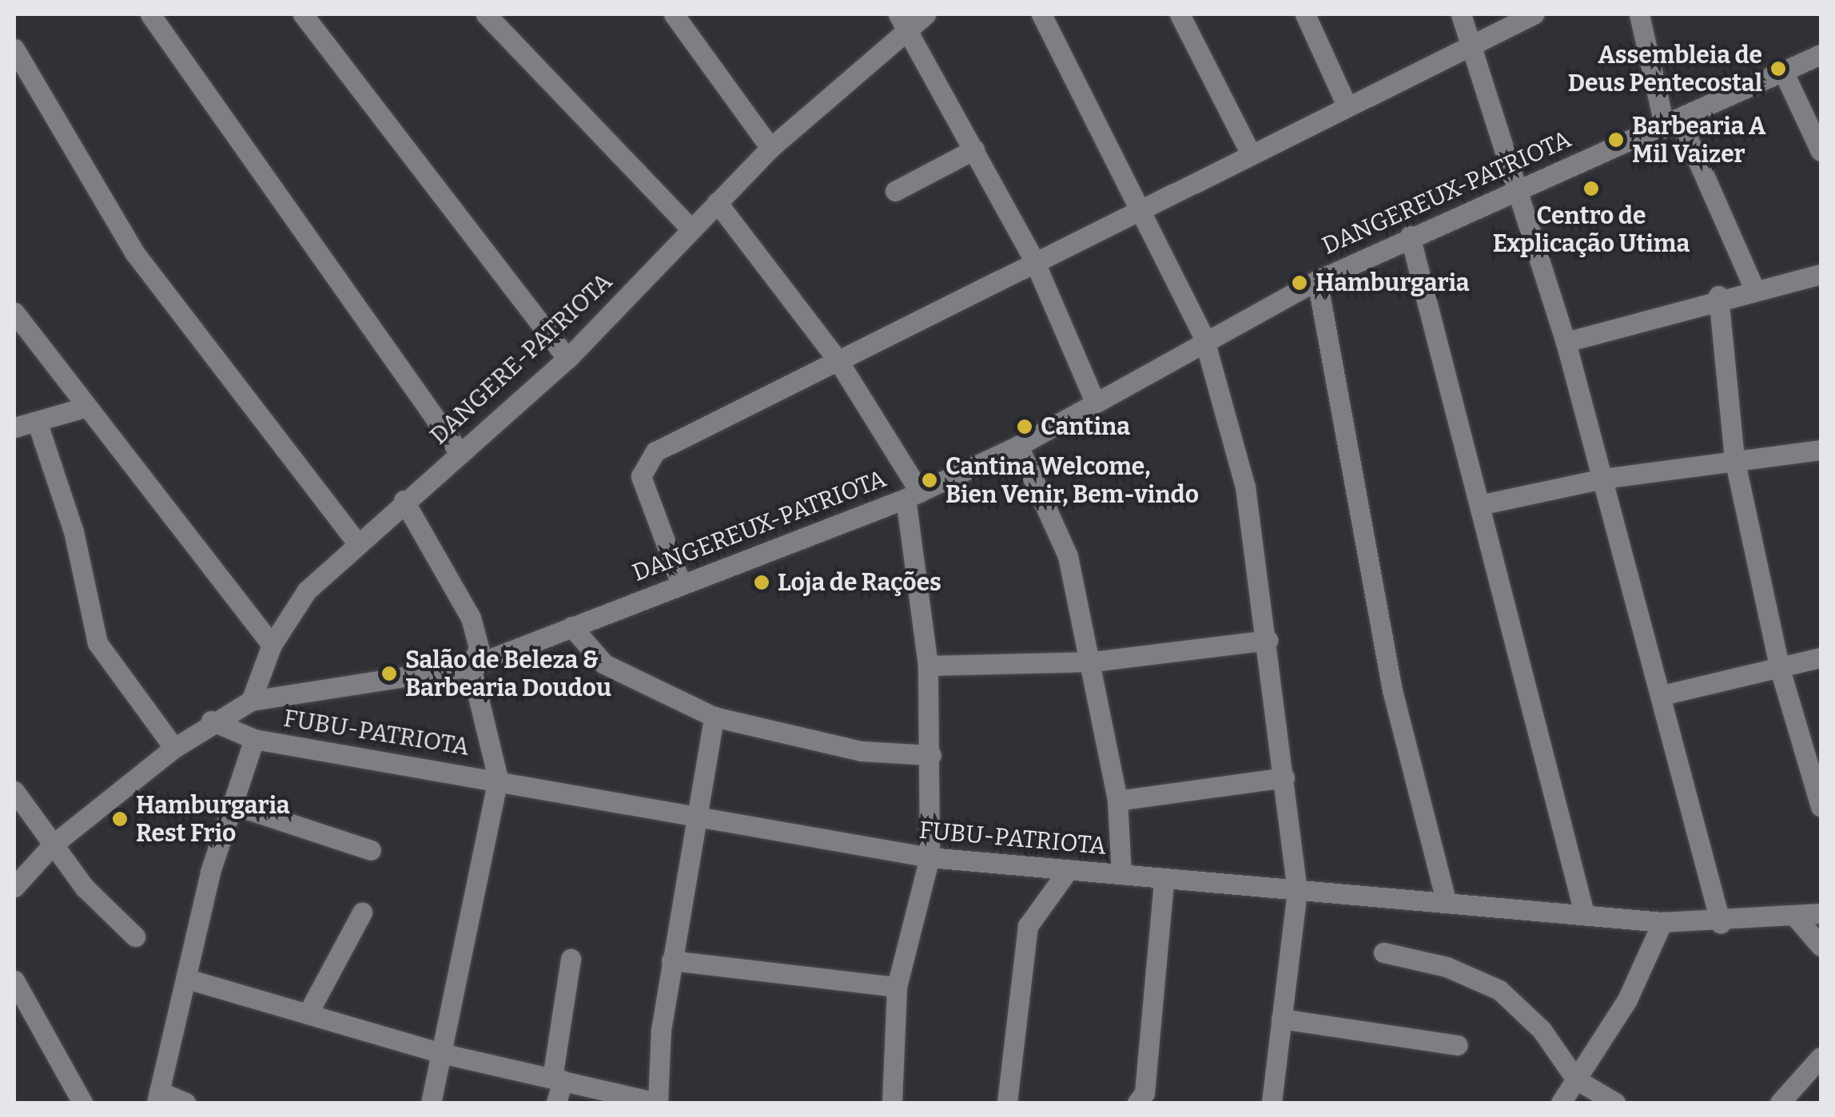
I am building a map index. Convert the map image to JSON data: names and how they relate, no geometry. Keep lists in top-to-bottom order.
{
  "streets": {
    "street": ["DANGEREUX-PATRIOTA", "DANGERE-PATRIOTA", "FUBU-PATRIOTA"]
  },
  "crossings": [
    ["DANGEREUX-PATRIOTA", "DANGERE-PATRIOTA"]
  ],
  "places": [
    "Assembleia de Deus Pentecostal",
    "Barbearia A Mil Vaizer",
    "Centro de Explicação Utima",
    "Hamburgaria",
    "Cantina",
    "Cantina Welcome, Bien Venir, Bem-vindo",
    "Loja de Rações",
    "Salão de Beleza & Barbearia Doudou",
    "Hamburgaria Rest Frio"
  ]
}
